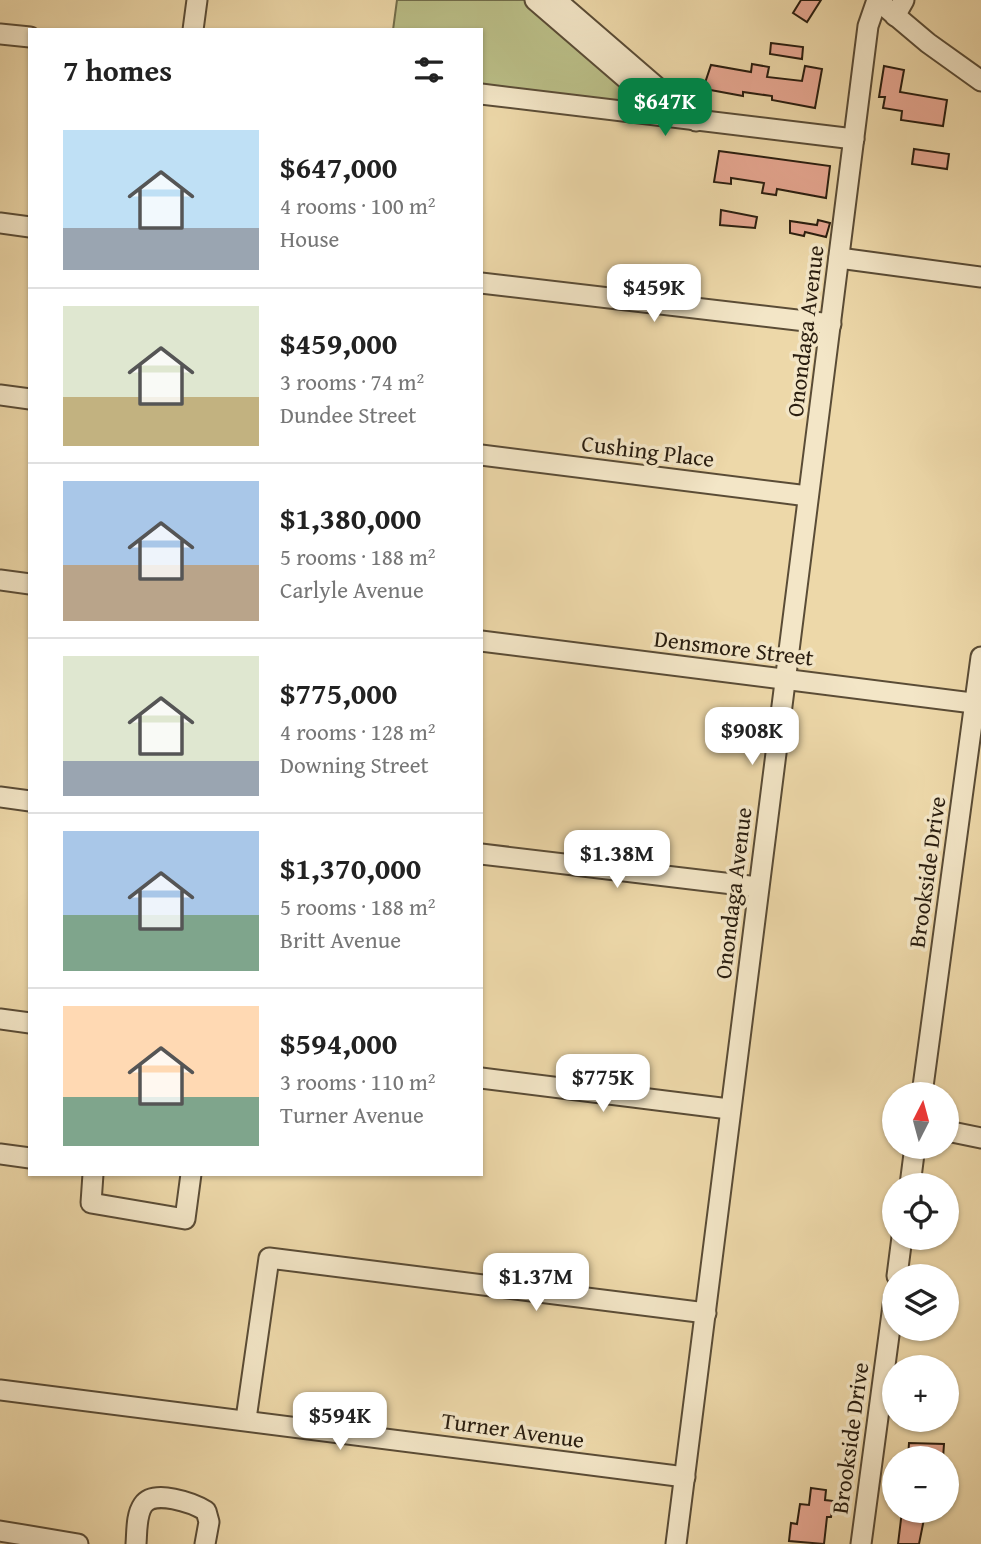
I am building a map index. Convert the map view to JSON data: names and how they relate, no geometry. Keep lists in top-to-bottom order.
{
  "streets": {
    "street": [
      "Onondaga Avenue",
      "Cushing Place",
      "Densmore Street",
      "Brookside Drive",
      "Turner Avenue"
    ]
  },
  "crossings": [
    ["Onondaga Avenue", "Cushing Place"],
    ["Onondaga Avenue", "Densmore Street"],
    ["Onondaga Avenue", "Turner Avenue"],
    ["Densmore Street", "Brookside Drive"]
  ],
  "north": "top",
  "page": {
    "heading": "7 homes",
    "price": [
      "$647K",
      "$459K",
      "$908K",
      "$1.38M",
      "$775K",
      "$1.37M",
      "$594K"
    ],
    "list": [
      {
        "name": "$647,000",
        "note": "4 rooms · 100 m² · House"
      },
      {
        "name": "$459,000",
        "note": "3 rooms · 74 m² · Dundee Street"
      },
      {
        "name": "$1,380,000",
        "note": "5 rooms · 188 m² · Carlyle Avenue"
      },
      {
        "name": "$775,000",
        "note": "4 rooms · 128 m² · Downing Street"
      },
      {
        "name": "$1,370,000",
        "note": "5 rooms · 188 m² · Britt Avenue"
      },
      {
        "name": "$594,000",
        "note": "3 rooms · 110 m² · Turner Avenue"
      }
    ],
    "map_buttons": ["+", "−"]
  }
}
